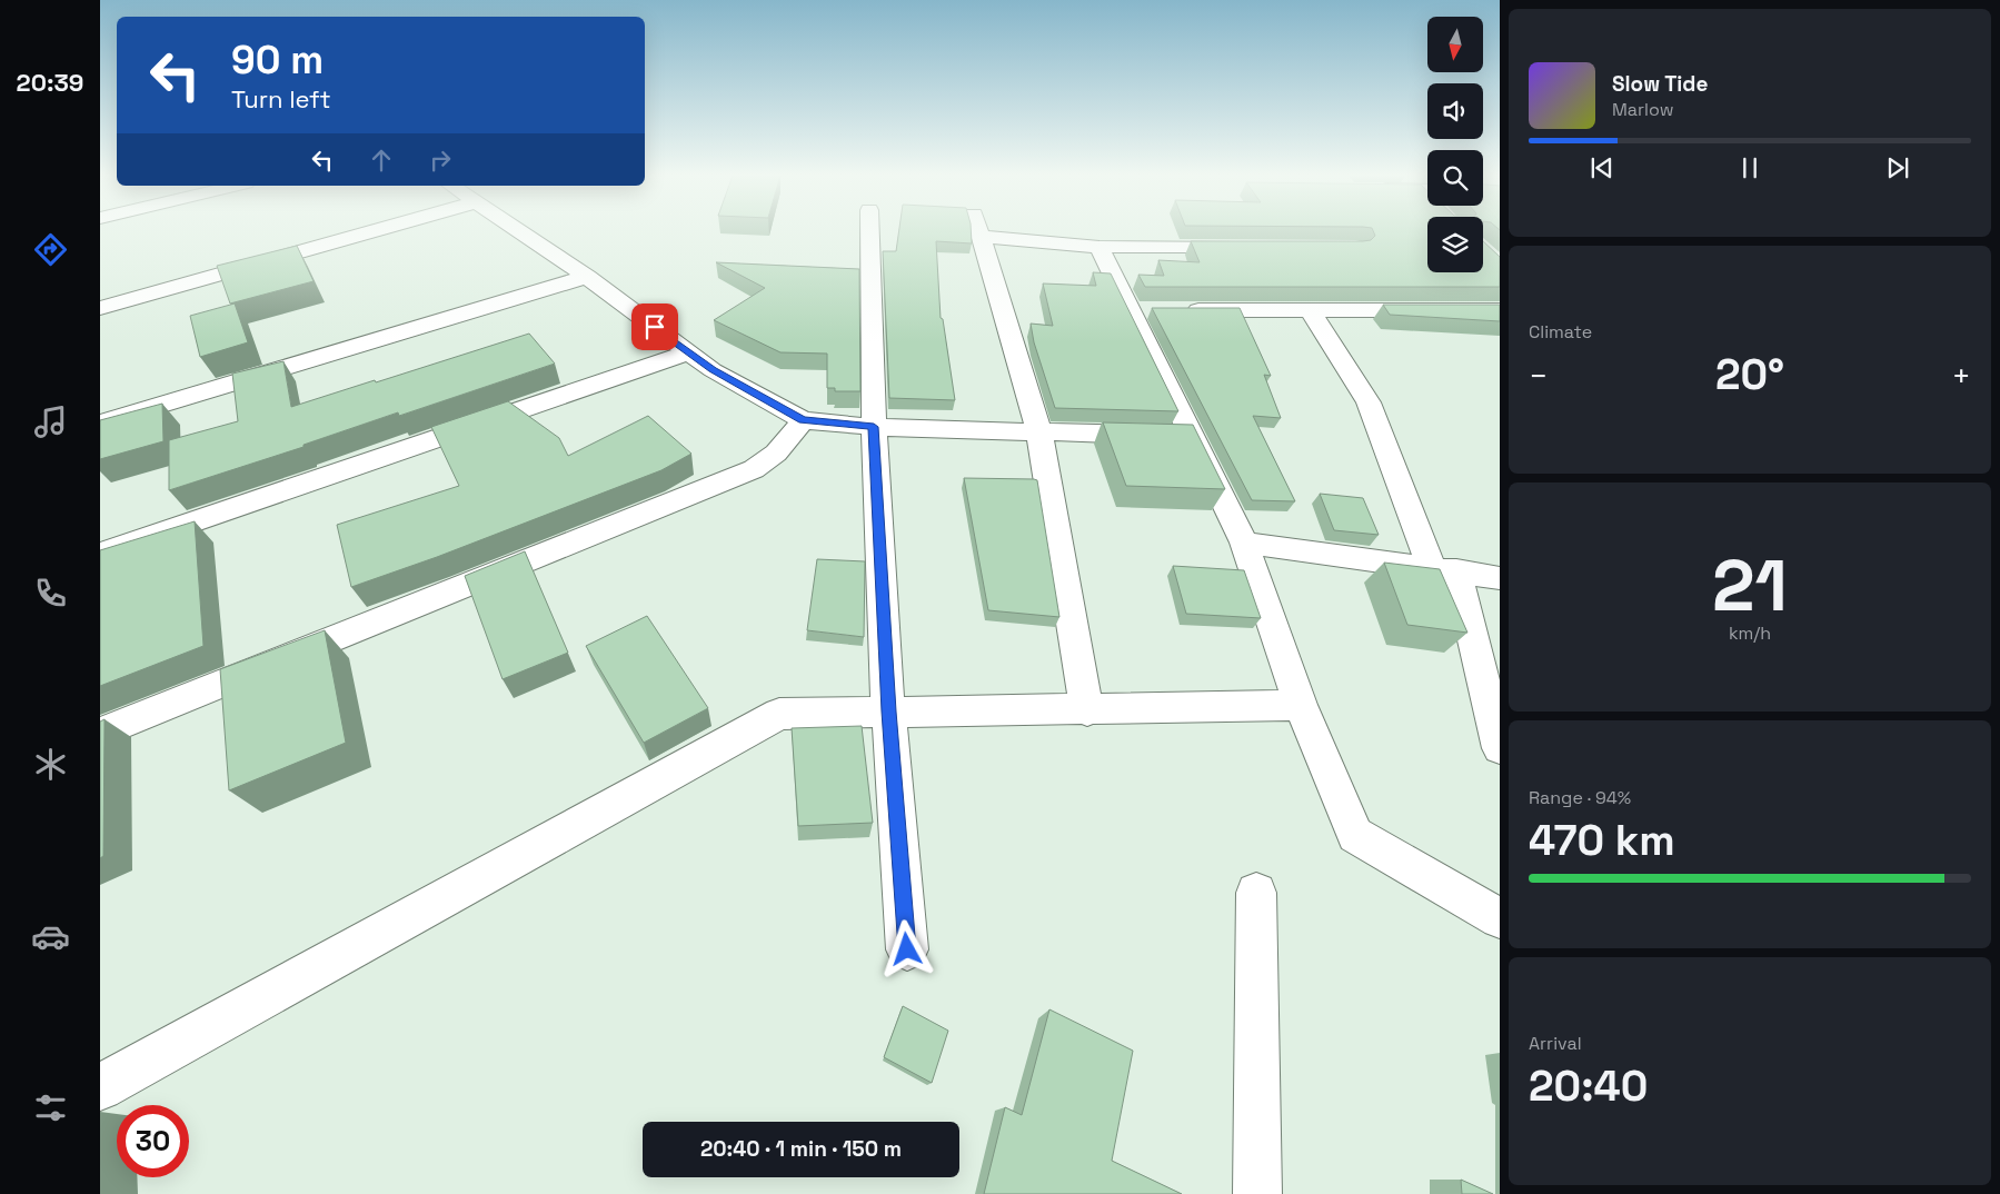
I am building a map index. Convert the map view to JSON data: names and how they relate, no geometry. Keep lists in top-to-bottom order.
{
  "north": "bottom",
  "page": {
    "tabs": "20:39",
    "turn": ["90 m", "Turn left"],
    "song": ["Slow Tide", "Marlow"],
    "tile": [
      "Climate",
      ["21", "km/h"],
      ["Range · 94%", "470 km"],
      ["Arrival", "20:40"]
    ],
    "heat": ["−", "20°", "+"],
    "limit": "30",
    "trip": "20:40 · 1 min · 150 m"
  }
}
